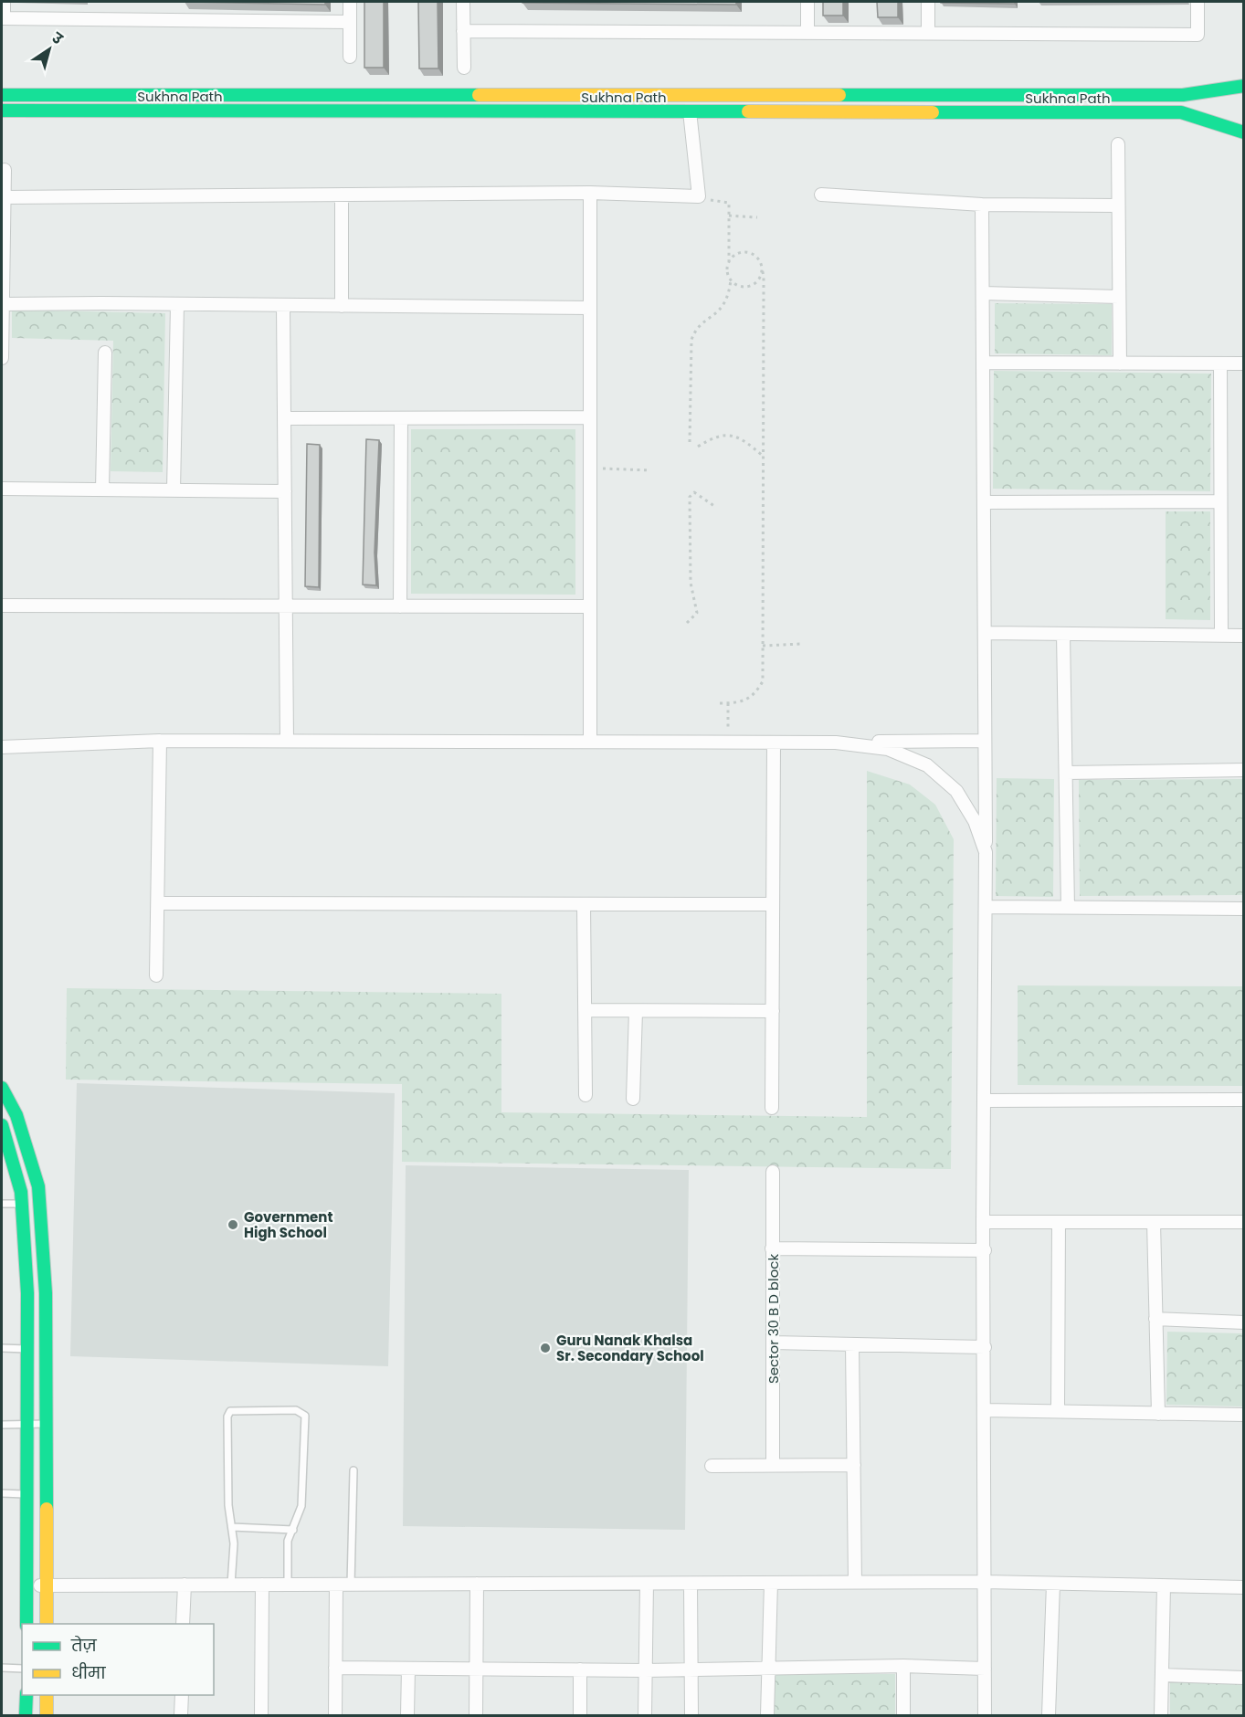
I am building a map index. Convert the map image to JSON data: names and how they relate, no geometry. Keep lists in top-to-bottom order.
{
  "streets": {
    "main road": ["Sukhna Path"],
    "street": ["Sector 30 B D block"]
  },
  "places": ["Government High School", "Guru Nanak Khalsa Sr. Secondary School"],
  "legend": ["तेज़", "धीमा"],
  "north": "top right"
}
